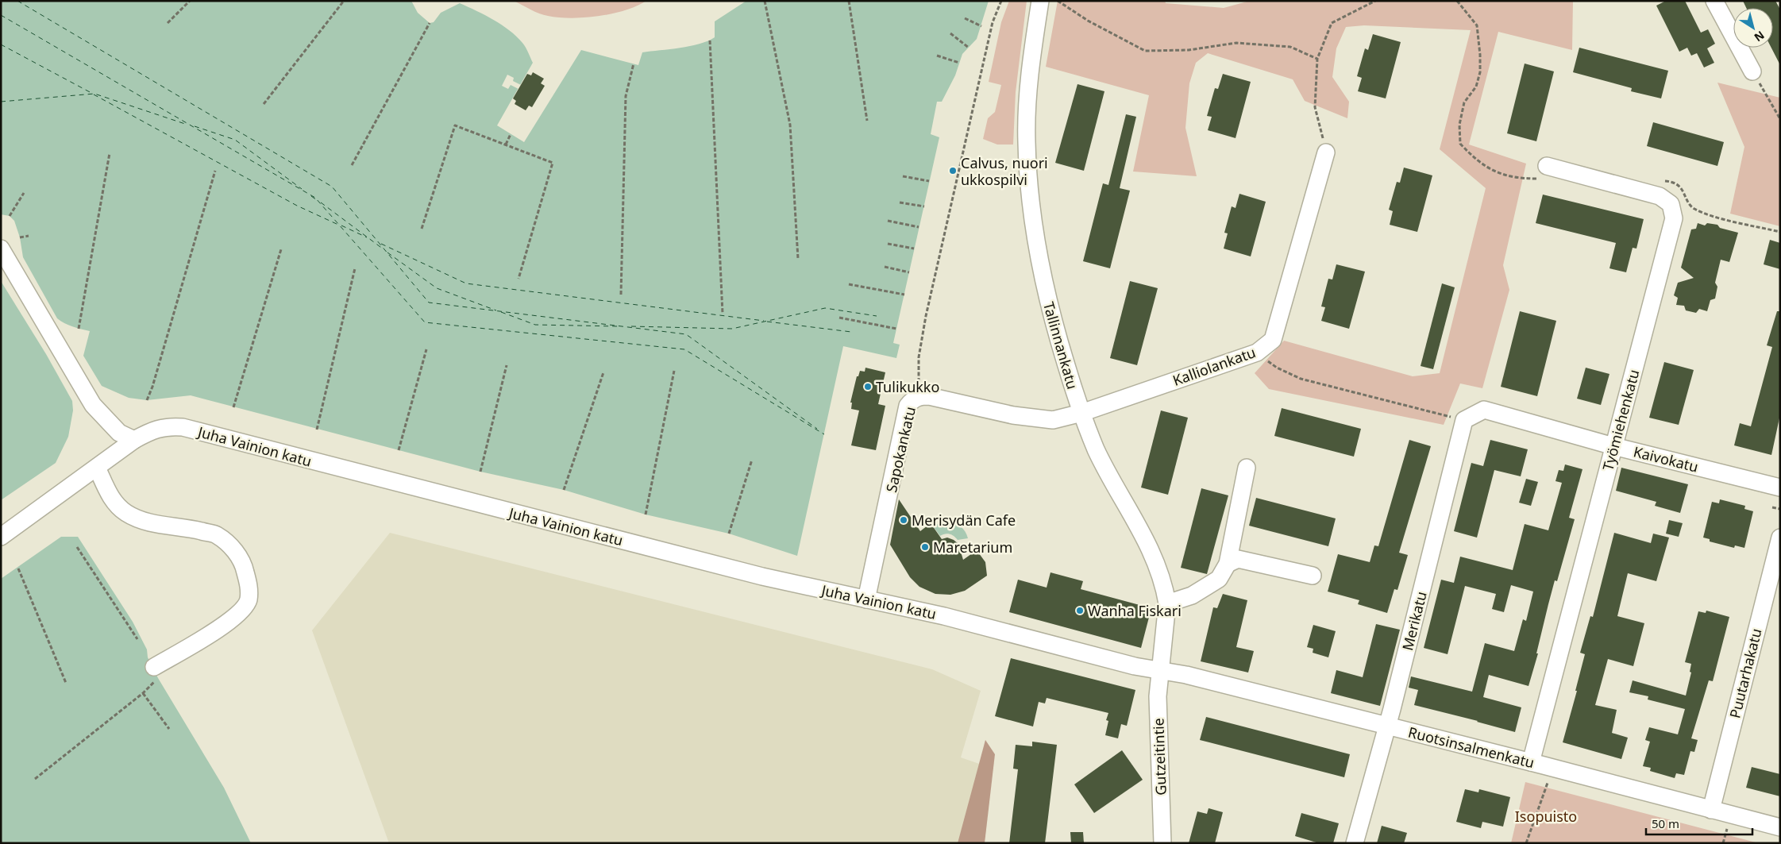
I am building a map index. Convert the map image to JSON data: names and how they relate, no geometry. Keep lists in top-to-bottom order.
{
  "streets": {
    "street": [
      "Tallinnankatu",
      "Kalliolankatu",
      "Työmiehenkatu",
      "Juha Vainion katu",
      "Sapokankatu",
      "Kaivokatu",
      "Merikatu",
      "Puutarhakatu",
      "Ruotsinsalmenkatu",
      "Gutzeitintie"
    ]
  },
  "crossings": [
    ["Tallinnankatu", "Kalliolankatu"],
    ["Tallinnankatu", "Juha Vainion katu"],
    ["Tallinnankatu", "Sapokankatu"],
    ["Tallinnankatu", "Ruotsinsalmenkatu"],
    ["Tallinnankatu", "Gutzeitintie"],
    ["Kalliolankatu", "Sapokankatu"],
    ["Työmiehenkatu", "Kaivokatu"],
    ["Työmiehenkatu", "Ruotsinsalmenkatu"],
    ["Juha Vainion katu", "Sapokankatu"],
    ["Juha Vainion katu", "Ruotsinsalmenkatu"],
    ["Juha Vainion katu", "Gutzeitintie"],
    ["Kaivokatu", "Merikatu"],
    ["Merikatu", "Ruotsinsalmenkatu"],
    ["Puutarhakatu", "Ruotsinsalmenkatu"],
    ["Ruotsinsalmenkatu", "Gutzeitintie"]
  ],
  "parks": ["Isopuisto"],
  "places": [
    "Calvus, nuori ukkospilvi",
    "Tulikukko",
    "Merisydän Cafe",
    "Maretarium",
    "Wanha Fiskari"
  ],
  "scale_bar": "50 m",
  "north": "bottom right"
}
